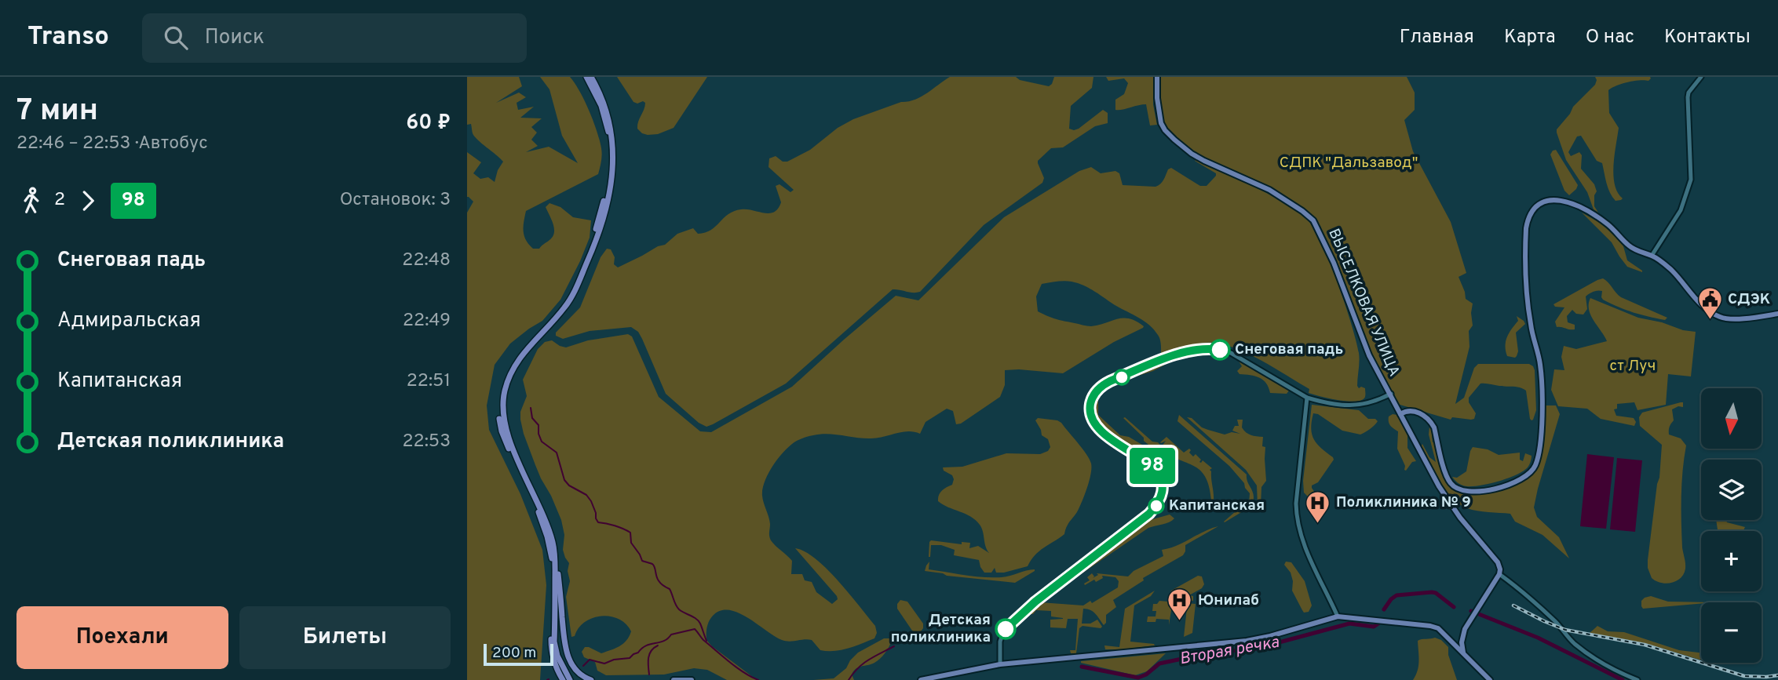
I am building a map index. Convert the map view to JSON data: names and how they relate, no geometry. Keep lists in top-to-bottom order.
{
  "streets": {
    "main road": ["ВЫСЕЛКОВАЯ УЛИЦА"]
  },
  "water": ["Вторая речка"],
  "parks": ["СДПК \"Дальзавод\"", "ст Луч"],
  "places": {
    "public building": ["СДЭК"],
    "other": ["Снеговая падь", "Капитанская", "Детская поликлиника"],
    "hospital": ["Поликлиника № 9", "Юнилаб"]
  },
  "lines": ["bus line 98"],
  "scale_bar": "200 m",
  "north": "bottom",
  "page": {
    "header": "Transo",
    "search": "Поиск",
    "nav": [
      "Главная",
      "Карта",
      "О нас",
      "Контакты"
    ],
    "heading": ["7 мин", "22:46 – 22:53 · Автобус", "60 ₽"],
    "on_map": "98",
    "legs": ["2", "98", "Остановок: 3"],
    "list": [
      {
        "name": "Снеговая падь",
        "value": "22:48"
      },
      {
        "name": "Адмиральская",
        "value": "22:49"
      },
      {
        "name": "Капитанская",
        "value": "22:51"
      },
      {
        "name": "Детская поликлиника",
        "value": "22:53"
      }
    ],
    "map_buttons": ["+", "−"],
    "buttons": ["Поехали", "Билеты"],
    "scale": "200 m"
  }
}
